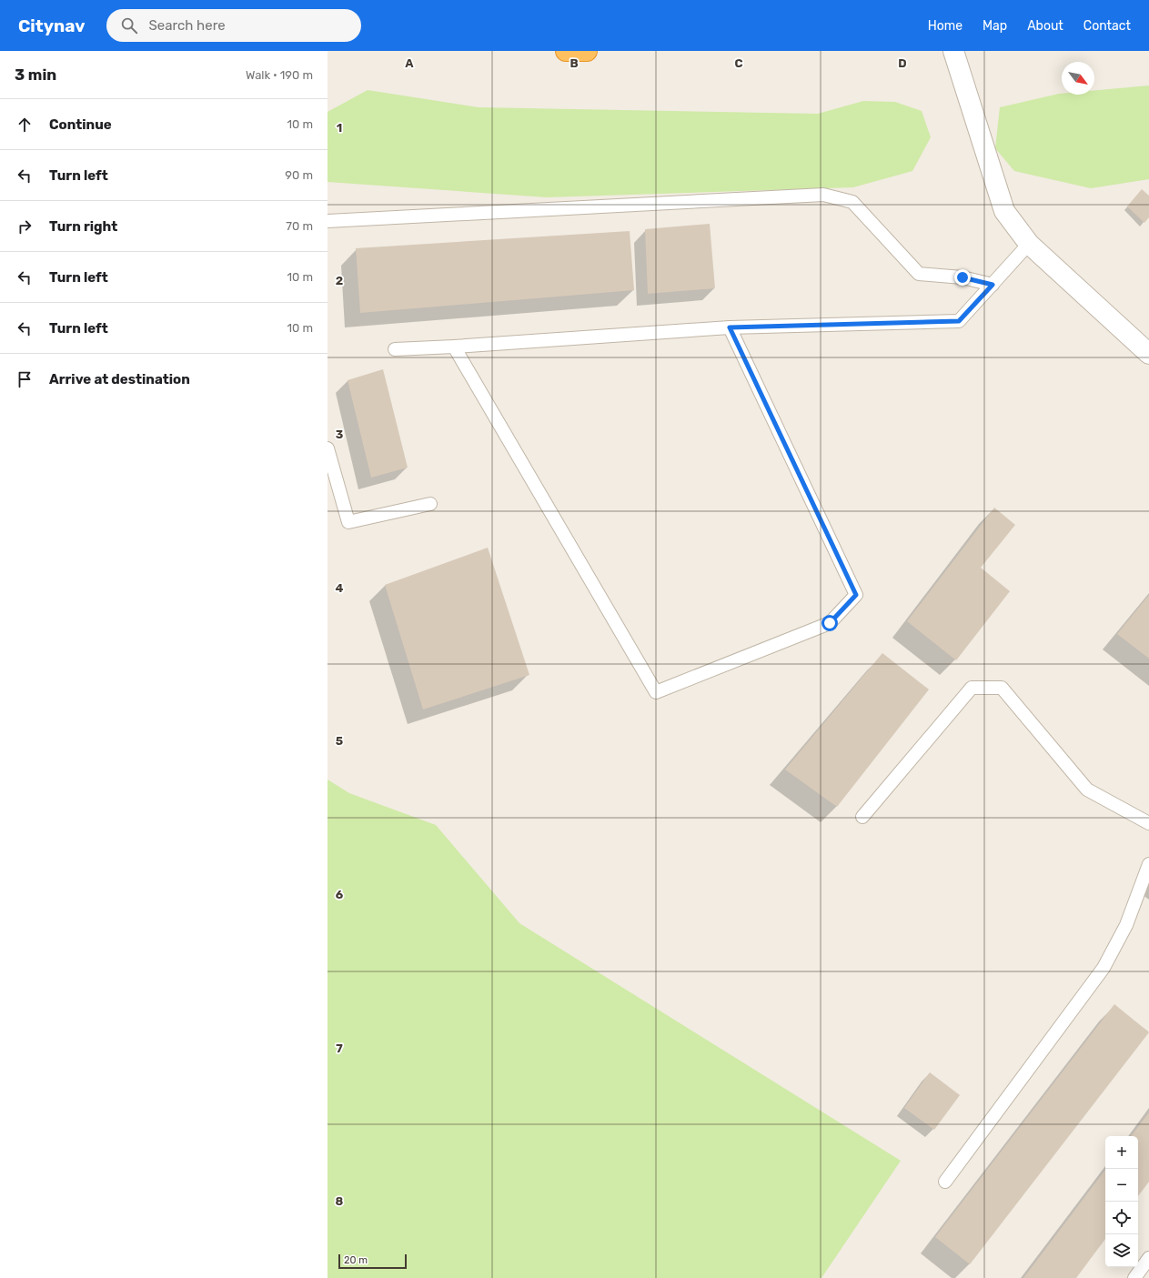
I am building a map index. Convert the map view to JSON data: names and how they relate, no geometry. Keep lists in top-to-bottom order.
{
  "scale_bar": "20 m",
  "north": "bottom right",
  "page": {
    "header": "Citynav",
    "search": "Search here",
    "nav": [
      "Home",
      "Map",
      "About",
      "Contact"
    ],
    "heading": ["3 min", "Walk · 190 m"],
    "list": [
      ["Continue", "10 m"],
      ["Turn left", "90 m"],
      ["Turn right", "70 m"],
      ["Turn left", "10 m"],
      ["Turn left", "10 m"],
      "Arrive at destination"
    ],
    "map_buttons": ["+", "−"],
    "scale": "20 m"
  },
  "grid": {
    "columns": [
      "A",
      "B",
      "C",
      "D"
    ],
    "rows": [
      "1",
      "2",
      "3",
      "4",
      "5",
      "6",
      "7",
      "8"
    ]
  }
}
